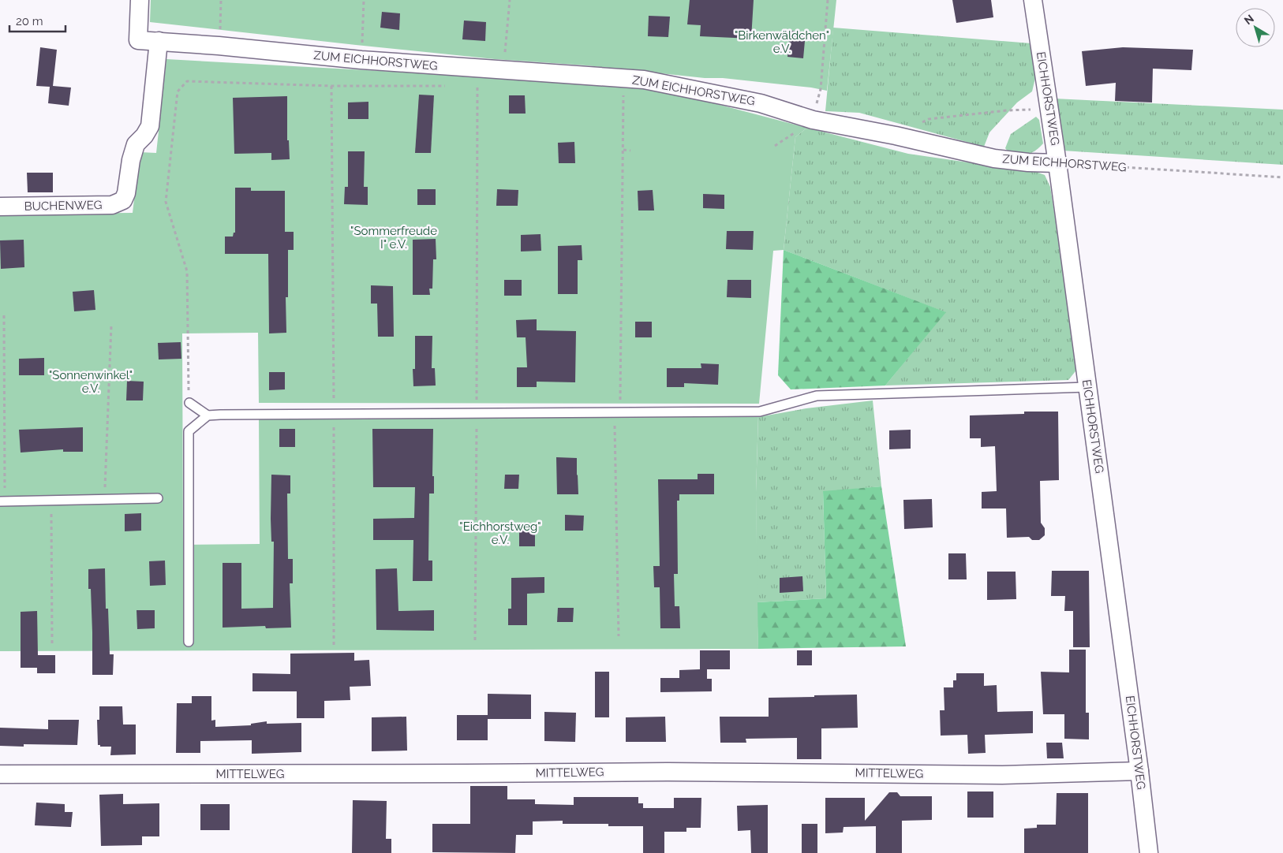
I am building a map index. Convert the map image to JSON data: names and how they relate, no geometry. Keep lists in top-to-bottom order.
{
  "streets": {
    "street": [
      "ZUM EICHHORSTWEG",
      "EICHHORSTWEG",
      "BUCHENWEG",
      "MITTELWEG"
    ]
  },
  "crossings": [
    ["ZUM EICHHORSTWEG", "EICHHORSTWEG"],
    ["ZUM EICHHORSTWEG", "BUCHENWEG"],
    ["EICHHORSTWEG", "MITTELWEG"]
  ],
  "parks": [
    "\"Birkenwäldchen\" e.V.",
    "\"Sommerfreude I\" e.V.",
    "\"Sonnenwinkel\" e.V.",
    "\"Eichhorstweg\" e.V."
  ],
  "scale_bar": "20 m",
  "north": "top left"
}
